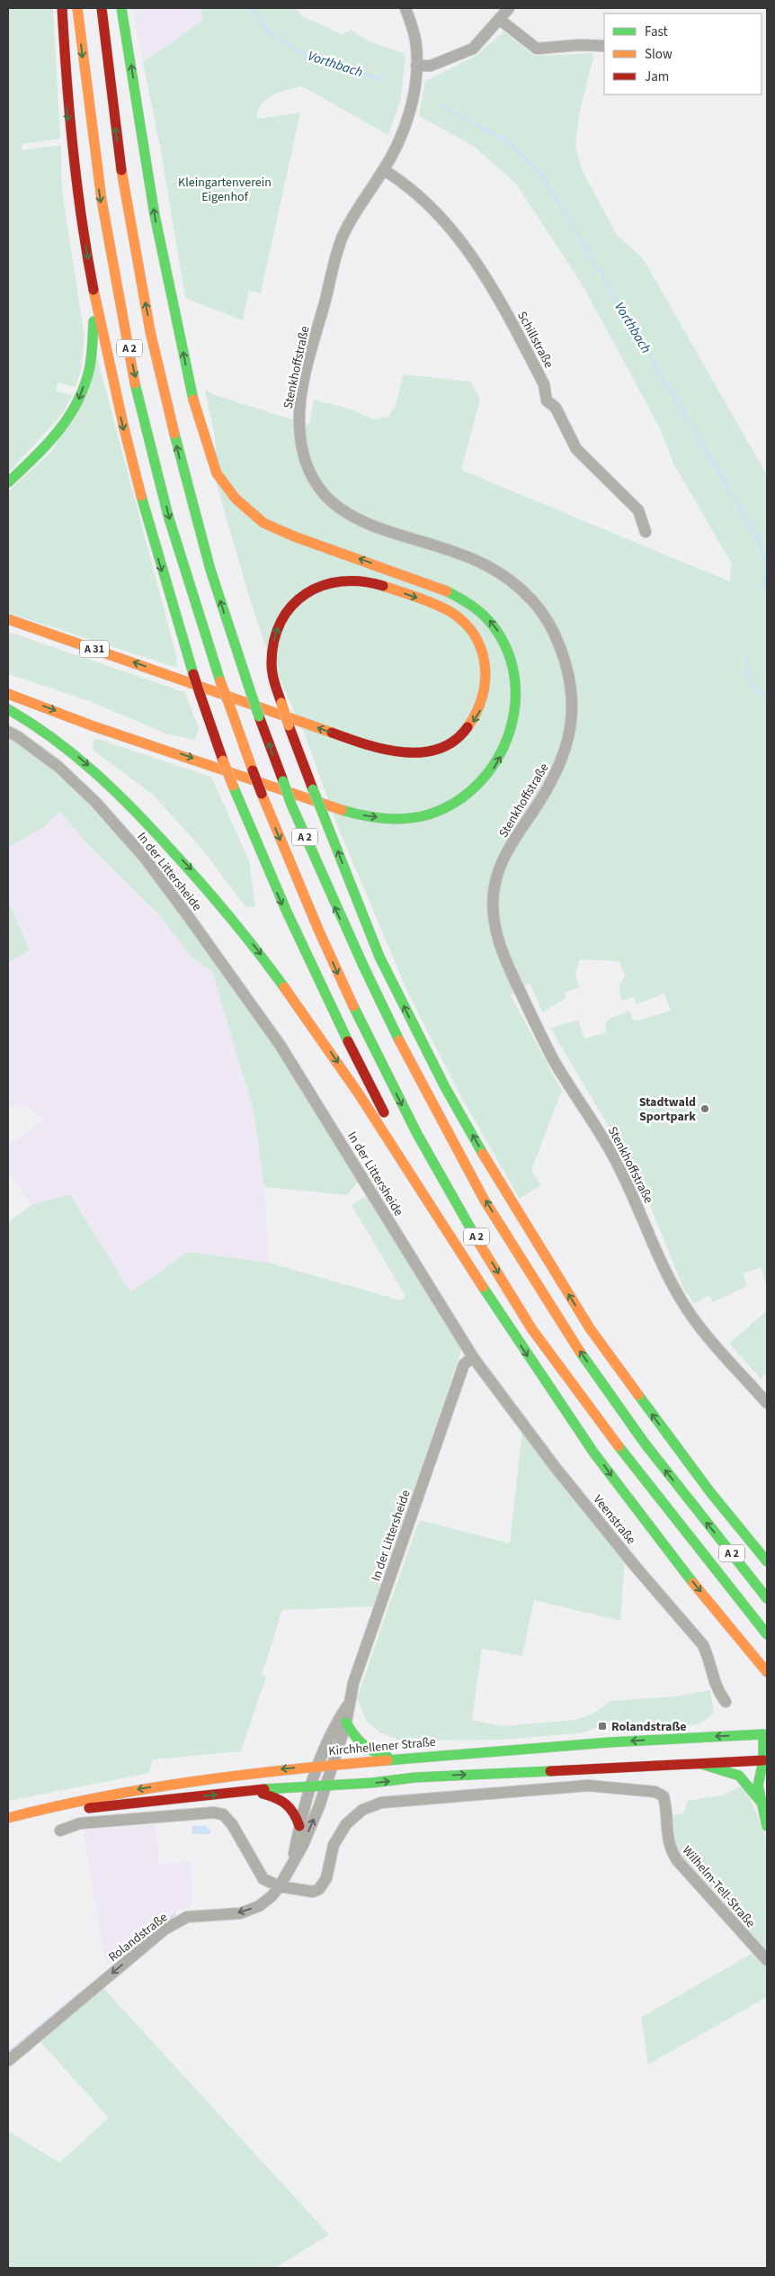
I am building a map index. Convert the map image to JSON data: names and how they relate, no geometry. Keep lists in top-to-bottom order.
{
  "streets": {
    "main road": ["A 2", "A 31", "Kirchhellener Straße"],
    "street": [
      "Schillstraße",
      "Stenkhoffstraße",
      "In der Littersheide",
      "Veenstraße",
      "Wilhelm-Tell-Straße",
      "Rolandstraße"
    ]
  },
  "crossings": [
    ["Schillstraße", "Stenkhoffstraße"],
    ["In der Littersheide", "Veenstraße"],
    ["In der Littersheide", "Kirchhellener Straße"],
    ["In der Littersheide", "Rolandstraße"],
    ["Kirchhellener Straße", "Rolandstraße"],
    ["Wilhelm-Tell-Straße", "Rolandstraße"]
  ],
  "water": ["Vorthbach"],
  "parks": ["Kleingartenverein Eigenhof"],
  "places": {
    "other": ["Stadtwald Sportpark"],
    "transit": ["Rolandstraße"]
  },
  "legend": ["Fast", "Slow", "Jam"]
}
